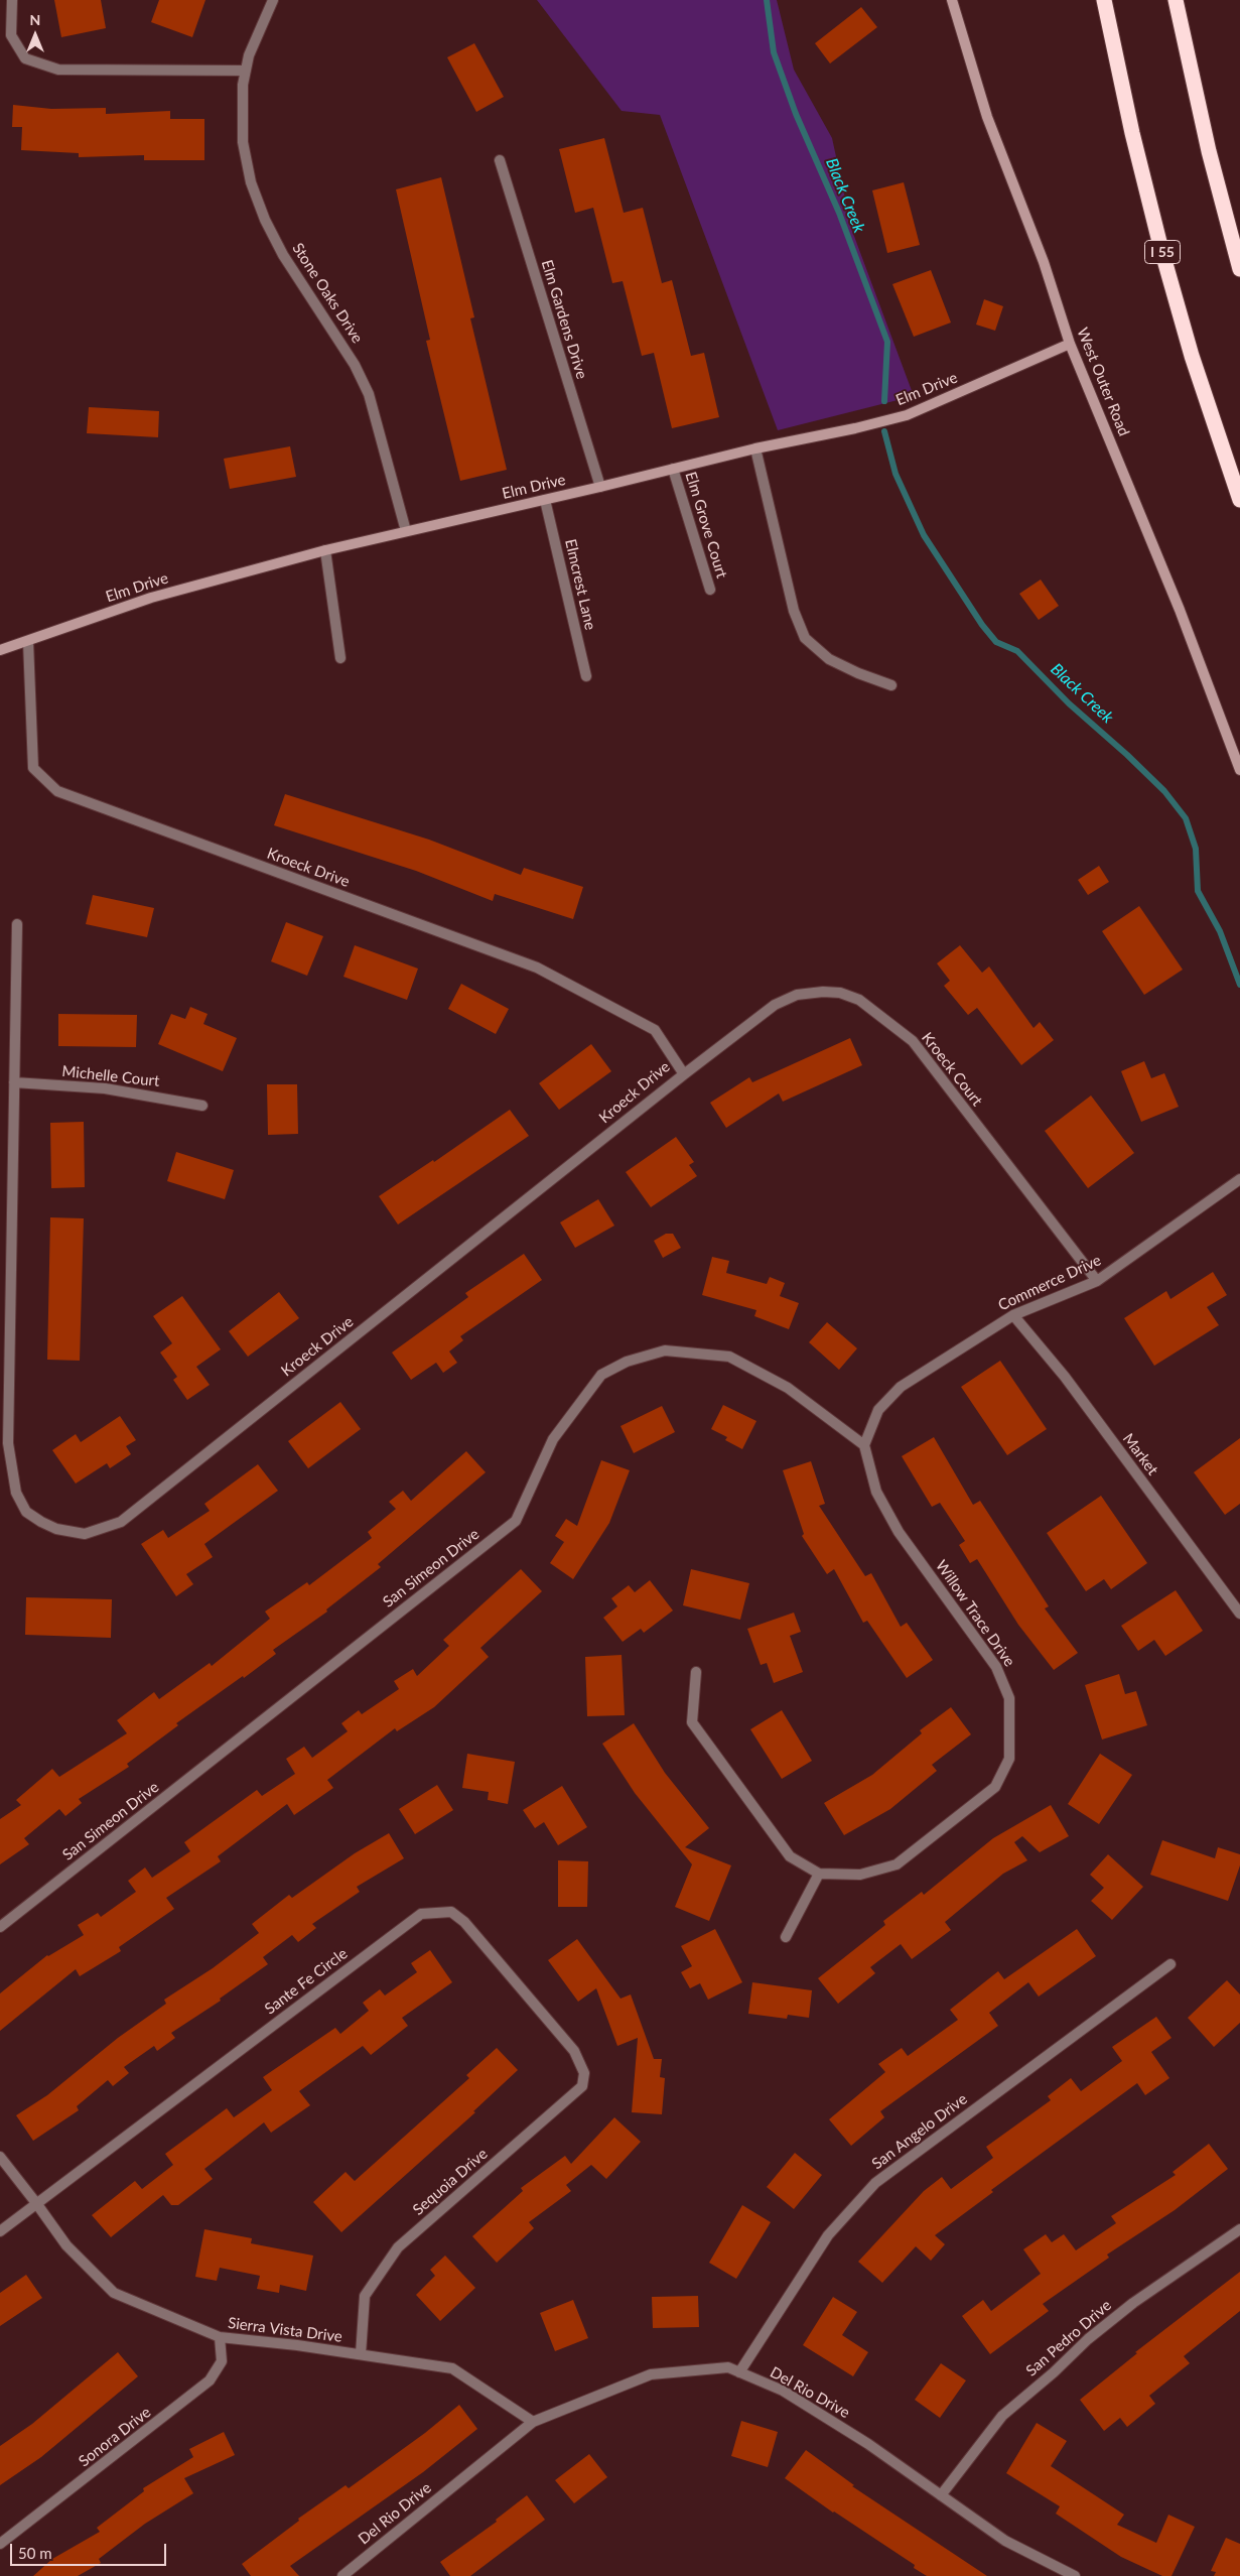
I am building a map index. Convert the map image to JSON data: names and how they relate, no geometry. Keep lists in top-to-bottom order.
{
  "streets": {
    "highway": ["I 55"],
    "street": [
      "Stone Oaks Drive",
      "Elm Gardens Drive",
      "West Outer Road",
      "Elm Drive",
      "Elm Grove Court",
      "Elmcrest Lane",
      "Kroeck Drive",
      "Kroeck Court",
      "Michelle Court",
      "Commerce Drive",
      "Market",
      "San Simeon Drive",
      "Willow Trace Drive",
      "Sante Fe Circle",
      "San Angelo Drive",
      "Sequoia Drive",
      "Sierra Vista Drive",
      "San Pedro Drive",
      "Del Rio Drive",
      "Sonora Drive"
    ]
  },
  "crossings": [
    ["Stone Oaks Drive", "Elm Drive"],
    ["Elm Gardens Drive", "Elm Drive"],
    ["West Outer Road", "Elm Drive"],
    ["Elm Drive", "Elm Grove Court"],
    ["Elm Drive", "Elmcrest Lane"],
    ["Elm Drive", "Kroeck Drive"],
    ["Kroeck Drive", "Kroeck Court"],
    ["Kroeck Drive", "Michelle Court"],
    ["Kroeck Court", "Commerce Drive"],
    ["Commerce Drive", "Market"],
    ["Commerce Drive", "San Simeon Drive"],
    ["Commerce Drive", "Willow Trace Drive"],
    ["San Simeon Drive", "Willow Trace Drive"],
    ["Sante Fe Circle", "Sequoia Drive"],
    ["Sante Fe Circle", "Sierra Vista Drive"],
    ["San Angelo Drive", "Del Rio Drive"],
    ["Sequoia Drive", "Sierra Vista Drive"],
    ["Sierra Vista Drive", "Del Rio Drive"],
    ["Sierra Vista Drive", "Sonora Drive"],
    ["San Pedro Drive", "Del Rio Drive"]
  ],
  "water": ["Black Creek"],
  "scale_bar": "50 m",
  "north": "top"
}
